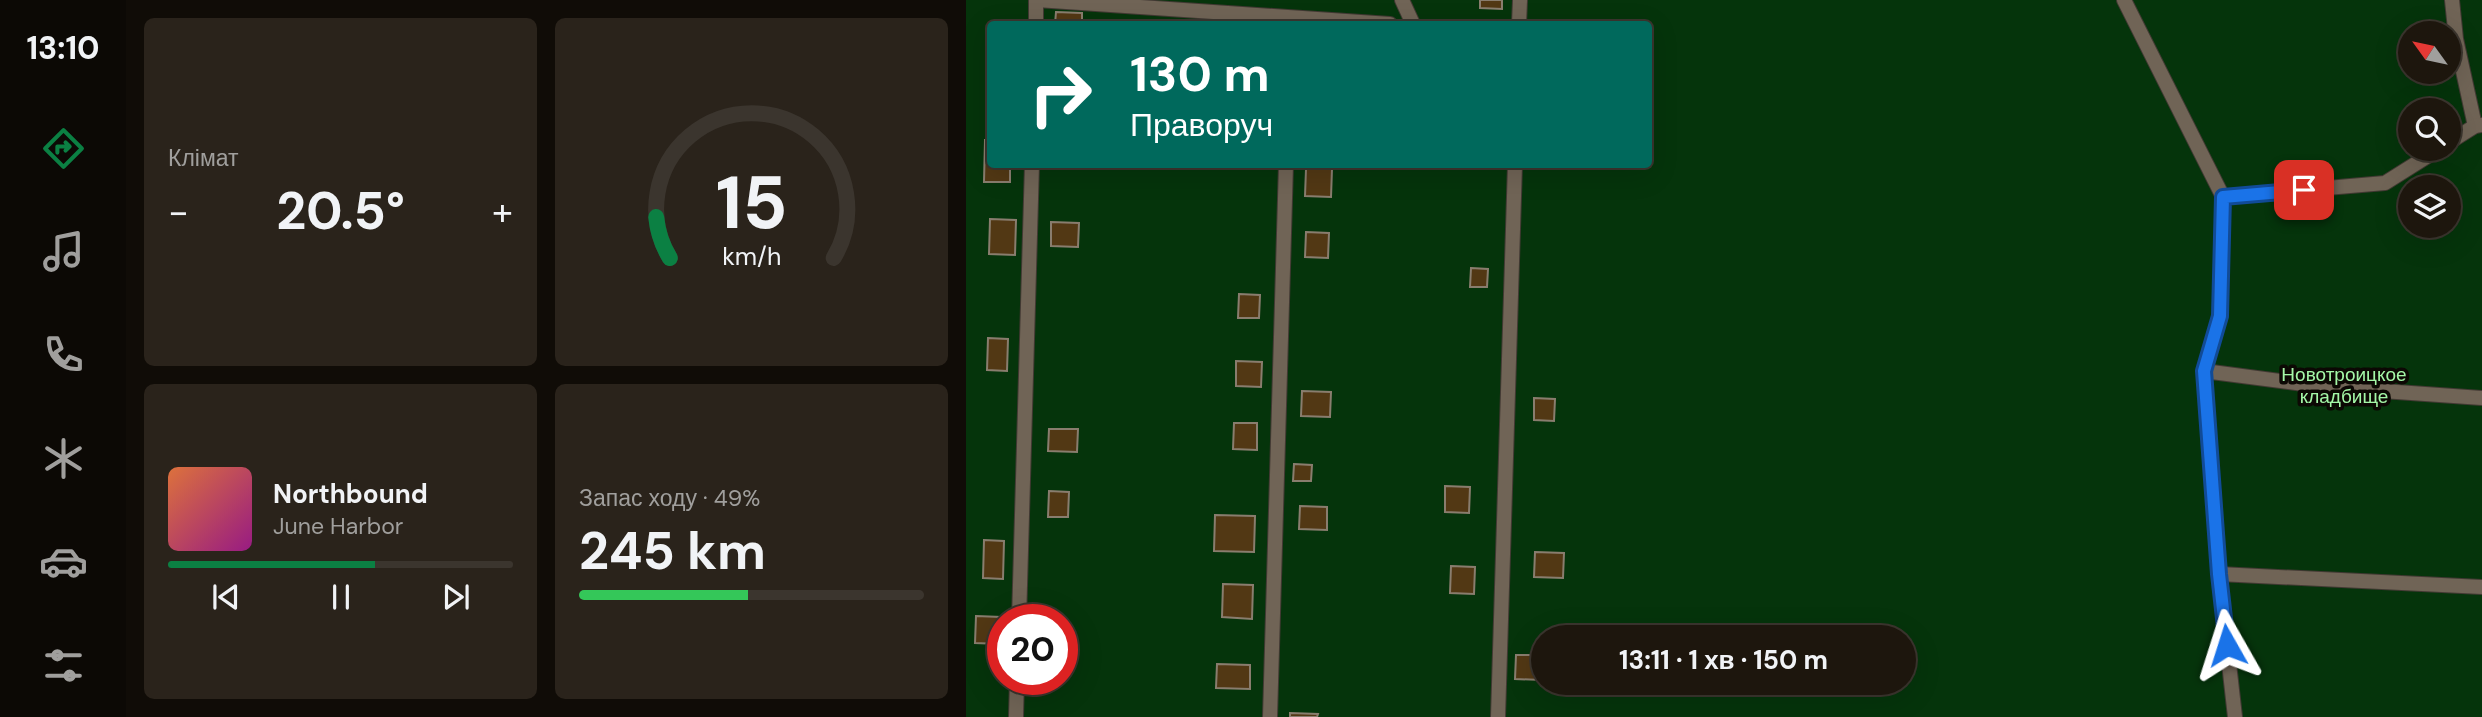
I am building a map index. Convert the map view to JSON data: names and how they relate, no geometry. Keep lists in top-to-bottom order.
{
  "parks": ["Новотроицкое кладбище"],
  "north": "top left",
  "page": {
    "tabs": "13:10",
    "tile": [
      "Клімат",
      ["Запас ходу · 49%", "245 km"]
    ],
    "turn": ["130 m", "Праворуч"],
    "heat": ["−", "20.5°", "+"],
    "song": ["Northbound", "June Harbor"],
    "limit": "20",
    "trip": "13:11 · 1 хв · 150 m",
    "gauge": ["15", "km/h"]
  }
}
